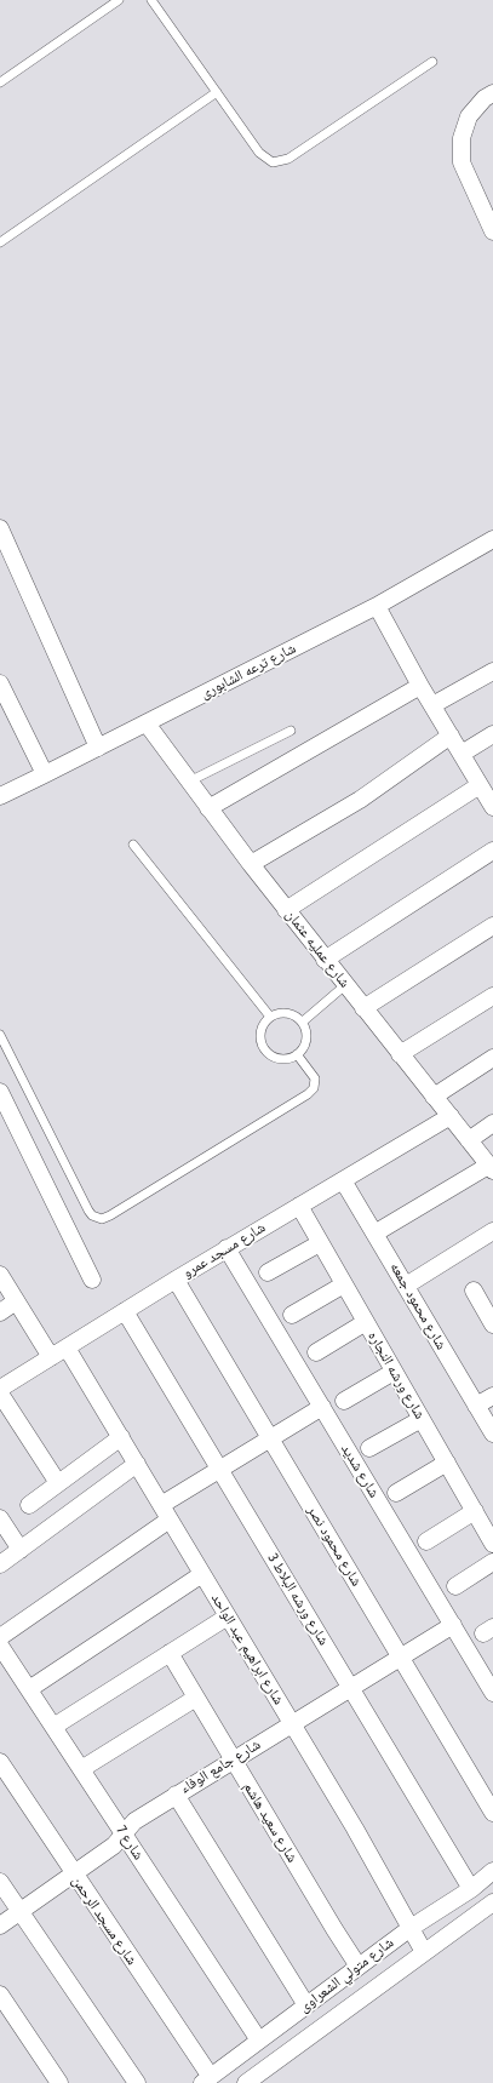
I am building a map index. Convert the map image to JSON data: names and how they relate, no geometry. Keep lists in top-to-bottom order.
{
  "streets": {
    "street": [
      "شارع ترعه الشابورى",
      "شارع عمليه عثمان",
      "شارع مسجد عمرو",
      "شارع محمود جمعه",
      "شارع ورشه النجاره",
      "شارع شديد",
      "شارع محمود نصر",
      "شارع ورشه البلاط 3",
      "شارع ابراهيم عبد الواحد",
      "شارع جامع الوفاء",
      "شارع سعيد هاشم",
      "شارع 7",
      "شارع مسجد الرحمن",
      "شارع متولي الشعراوى"
    ]
  },
  "crossings": [
    ["شارع ترعه الشابورى", "شارع عمليه عثمان"],
    ["شارع عمليه عثمان", "شارع مسجد عمرو"],
    ["شارع مسجد عمرو", "شارع محمود جمعه"],
    ["شارع مسجد عمرو", "شارع ورشه النجاره"],
    ["شارع مسجد عمرو", "شارع شديد"],
    ["شارع مسجد عمرو", "شارع محمود نصر"],
    ["شارع مسجد عمرو", "شارع ورشه البلاط 3"],
    ["شارع مسجد عمرو", "شارع ابراهيم عبد الواحد"],
    ["شارع شديد", "شارع جامع الوفاء"],
    ["شارع محمود نصر", "شارع جامع الوفاء"],
    ["شارع ورشه البلاط 3", "شارع جامع الوفاء"],
    ["شارع ورشه البلاط 3", "شارع متولي الشعراوى"],
    ["شارع ابراهيم عبد الواحد", "شارع جامع الوفاء"],
    ["شارع ابراهيم عبد الواحد", "شارع متولي الشعراوى"],
    ["شارع جامع الوفاء", "شارع سعيد هاشم"],
    ["شارع جامع الوفاء", "شارع 7"],
    ["شارع جامع الوفاء", "شارع مسجد الرحمن"],
    ["شارع سعيد هاشم", "شارع متولي الشعراوى"],
    ["شارع 7", "شارع متولي الشعراوى"],
    ["شارع مسجد الرحمن", "شارع متولي الشعراوى"]
  ]
}
